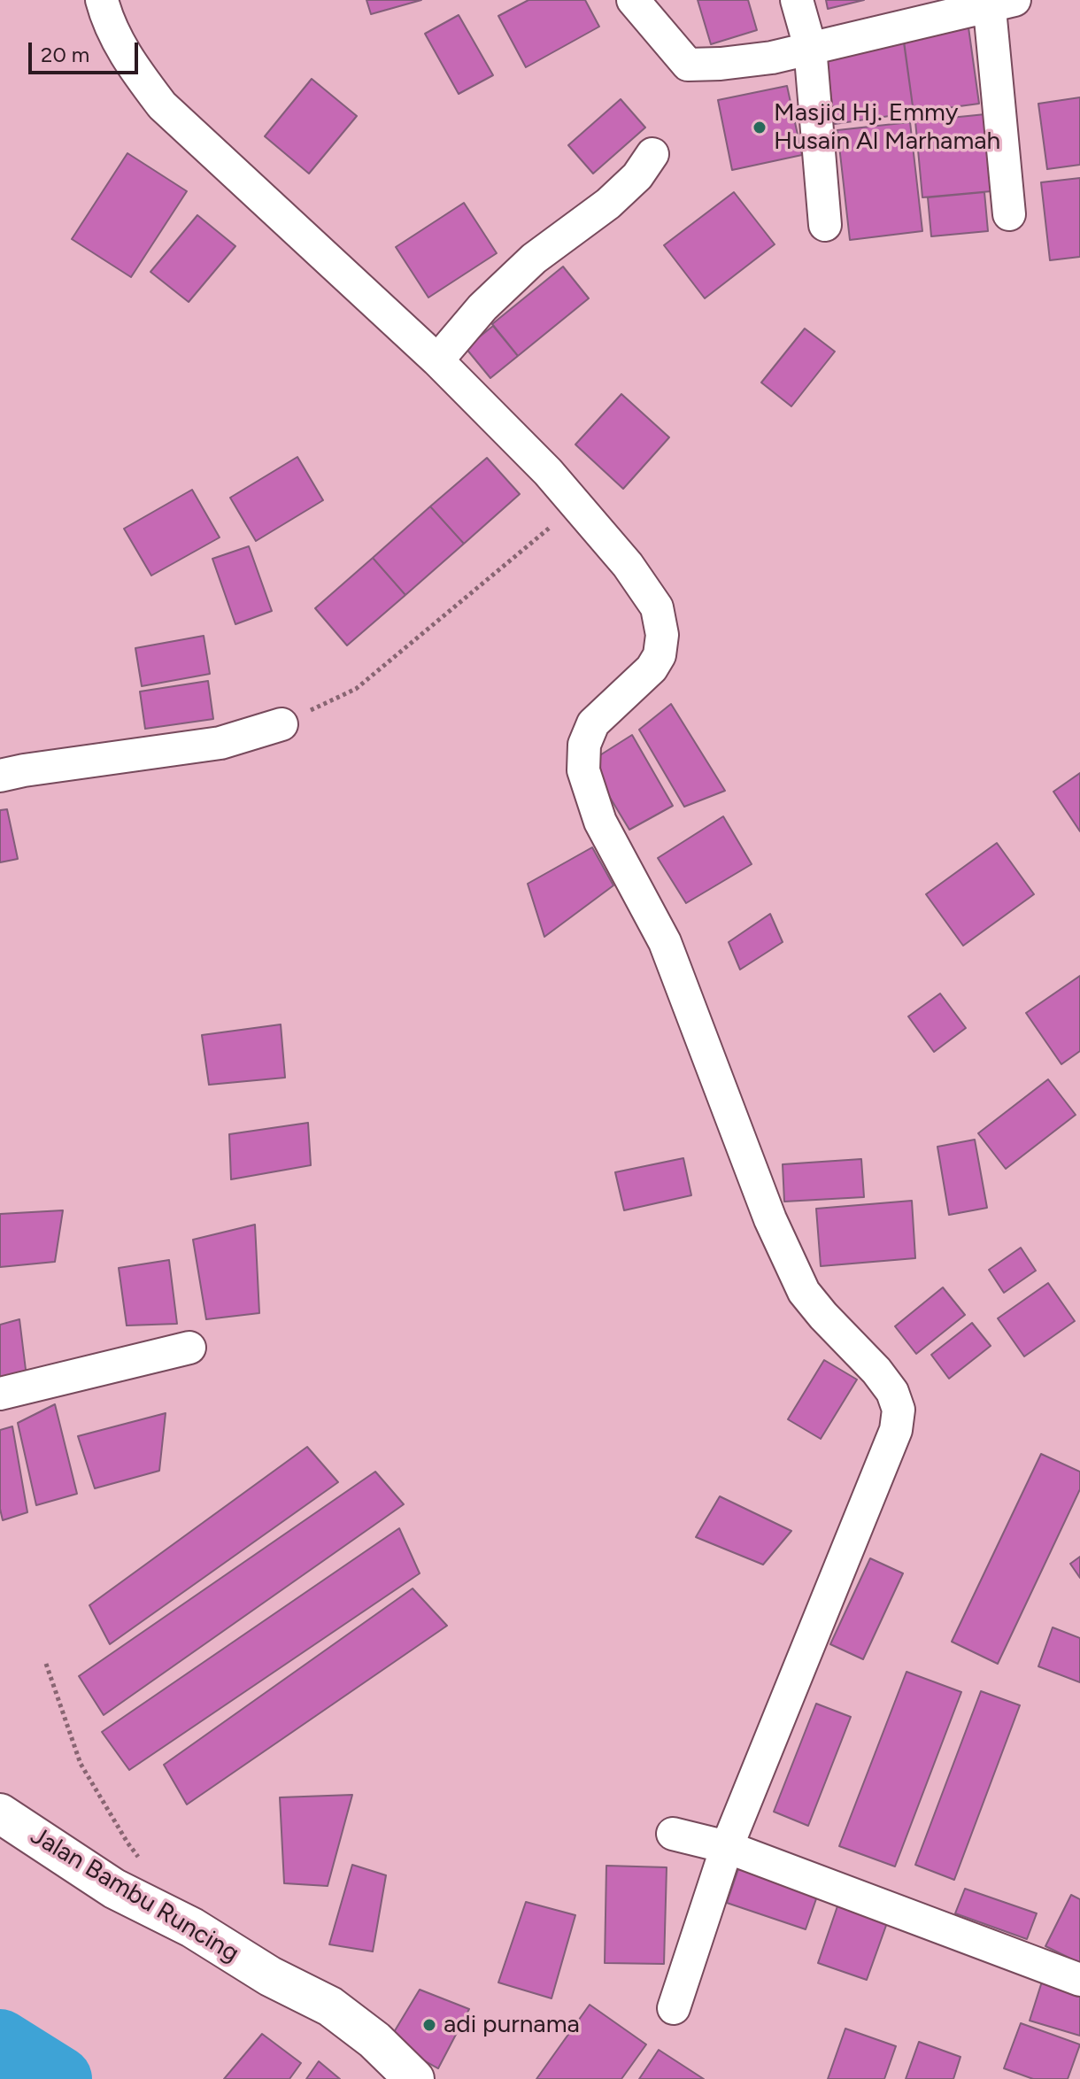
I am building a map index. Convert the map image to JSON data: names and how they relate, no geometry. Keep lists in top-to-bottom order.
{
  "streets": {
    "street": ["Jalan Bambu Runcing"]
  },
  "places": ["Masjid Hj. Emmy Husain Al Marhamah", "adi purnama"],
  "scale_bar": "20 m"
}
